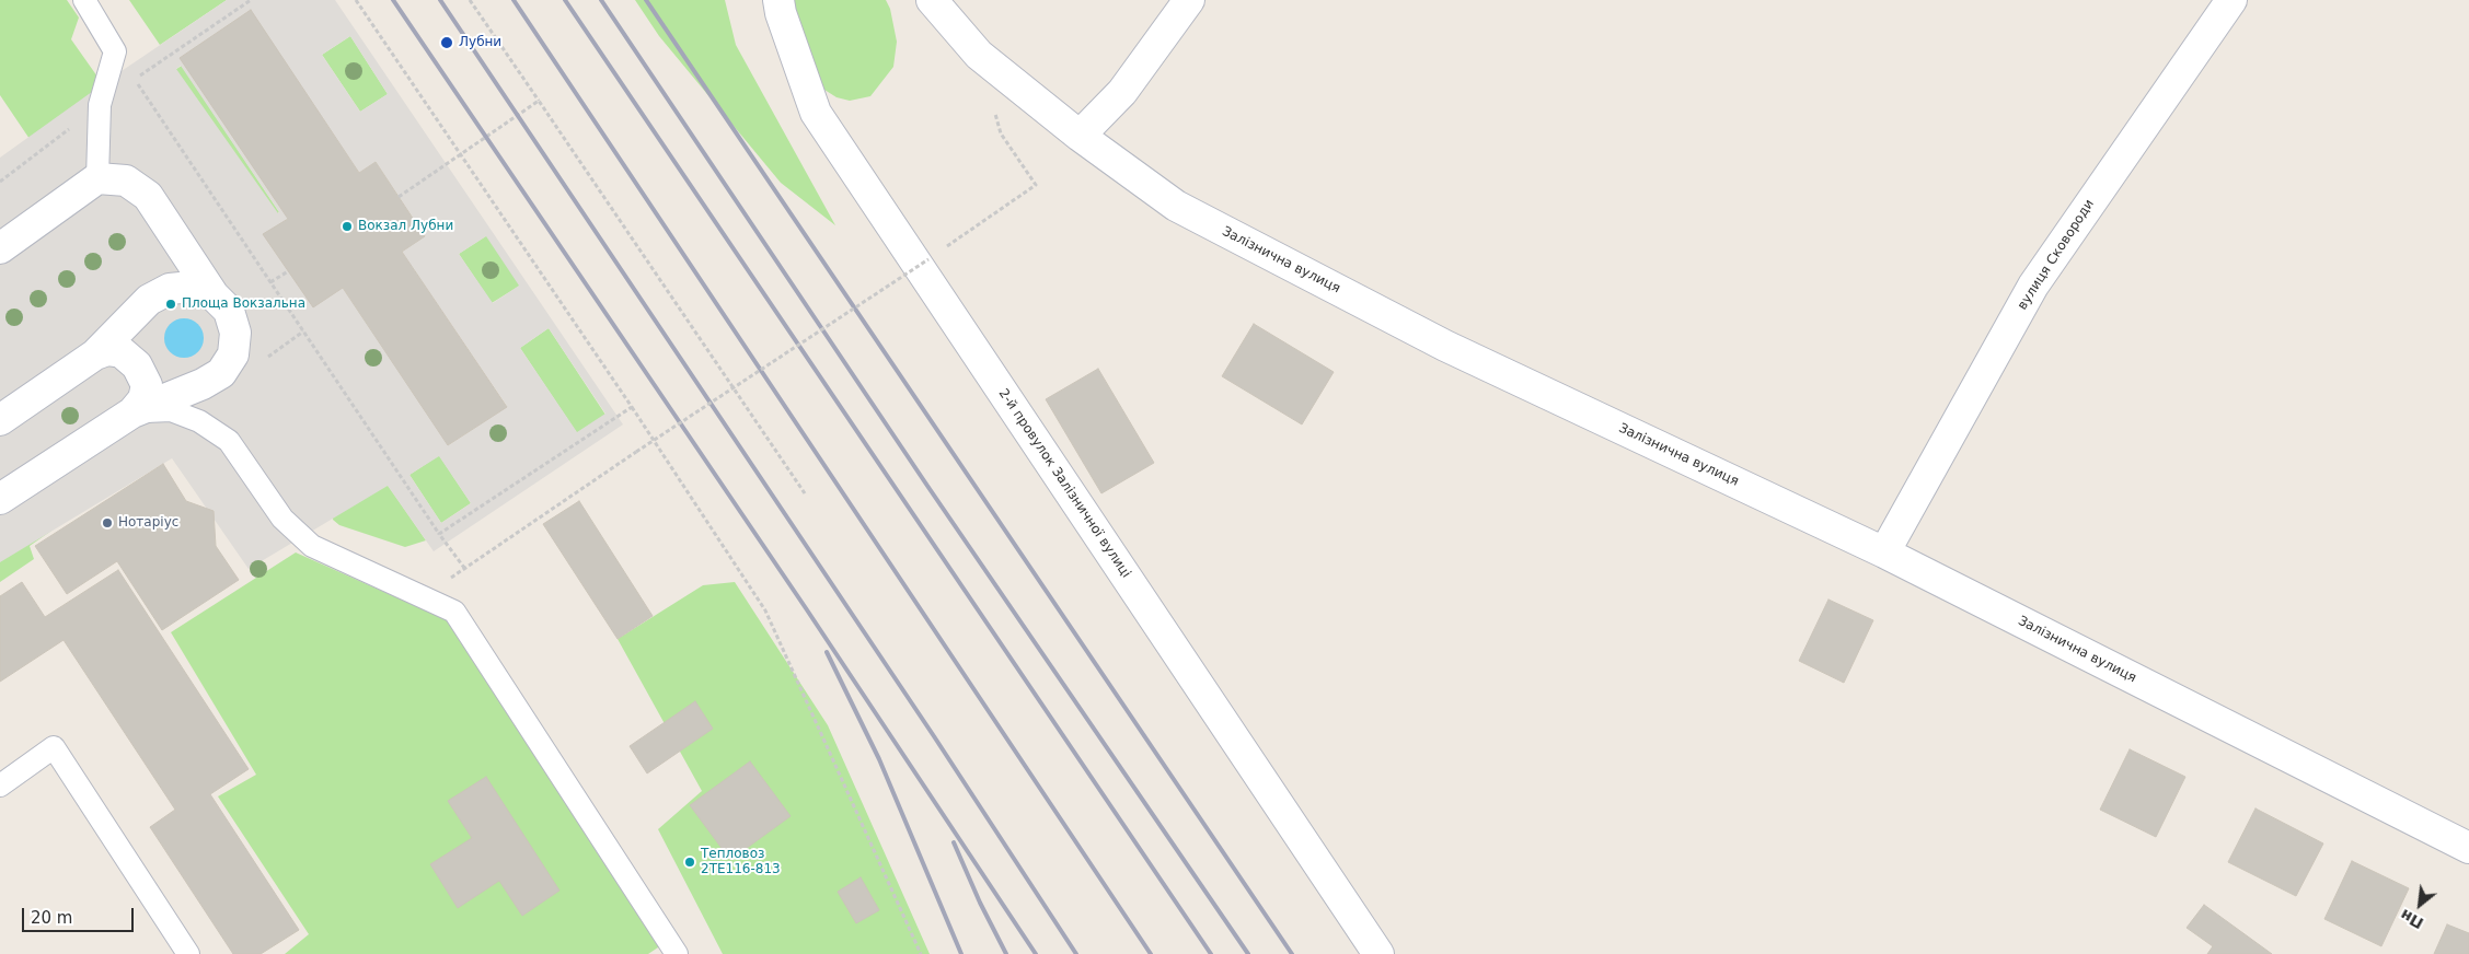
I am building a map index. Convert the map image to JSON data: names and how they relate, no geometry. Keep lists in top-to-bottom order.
{
  "streets": {
    "street": ["вулиця Сковороди", "Залізнична вулиця", "2-й провулок Залізничної вулиці"]
  },
  "crossings": [
    ["вулиця Сковороди", "Залізнична вулиця"]
  ],
  "places": [
    "Лубни",
    "Вокзал Лубни",
    "Площа Вокзальна",
    "Нотаріус",
    "Тепловоз 2ТЕ116-813"
  ],
  "scale_bar": "20 m",
  "north": "bottom left"
}
